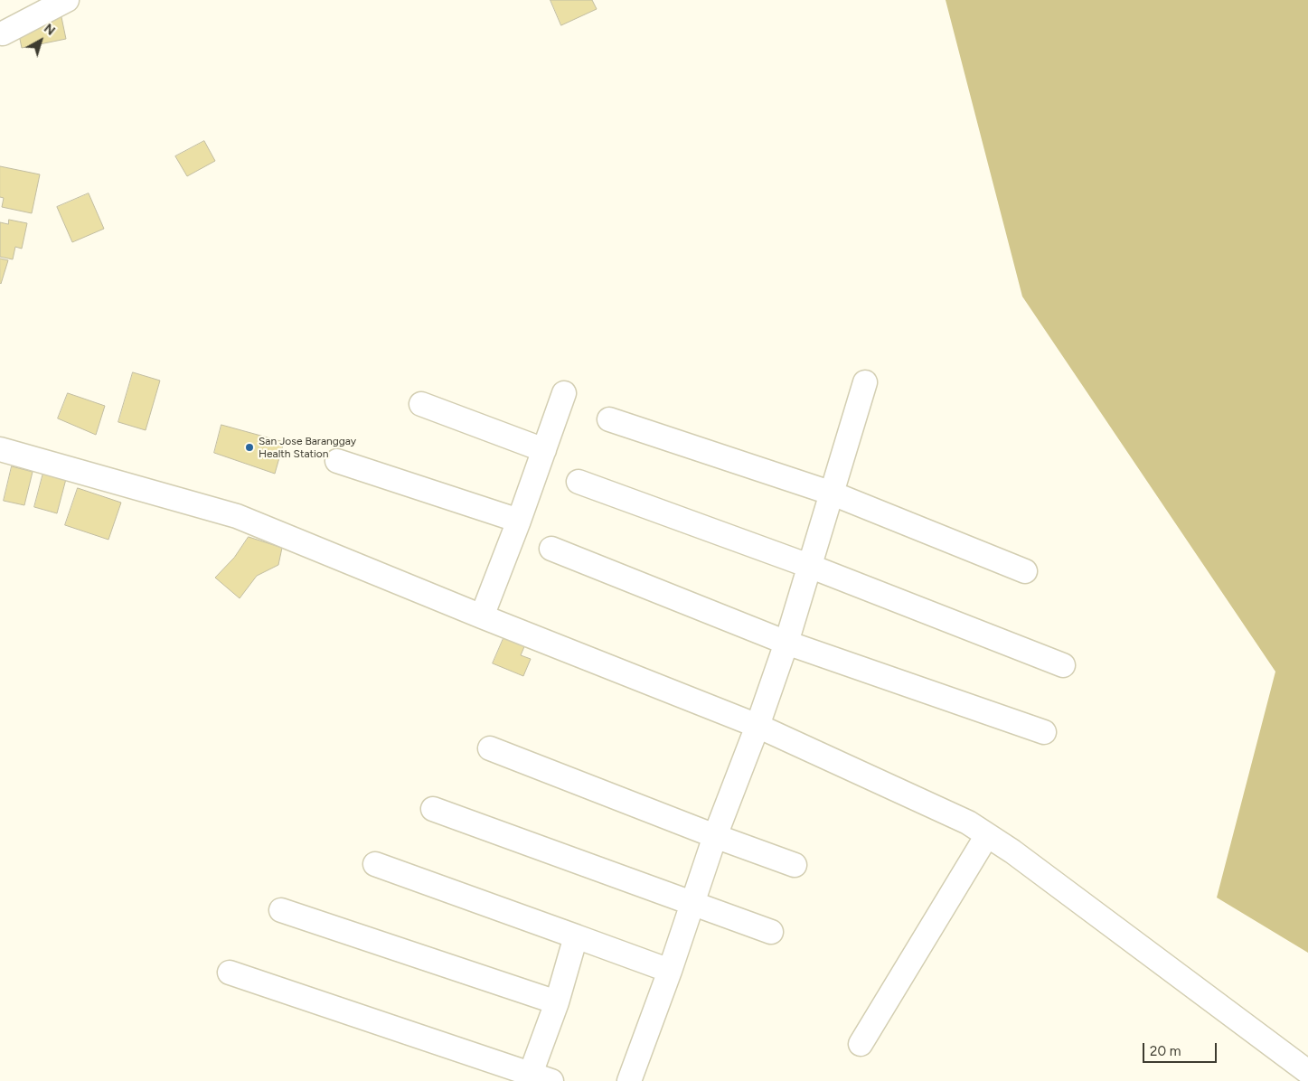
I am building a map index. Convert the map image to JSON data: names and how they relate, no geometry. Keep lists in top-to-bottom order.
{
  "places": ["San Jose Baranggay Health Station"],
  "scale_bar": "20 m",
  "north": "top right"
}
